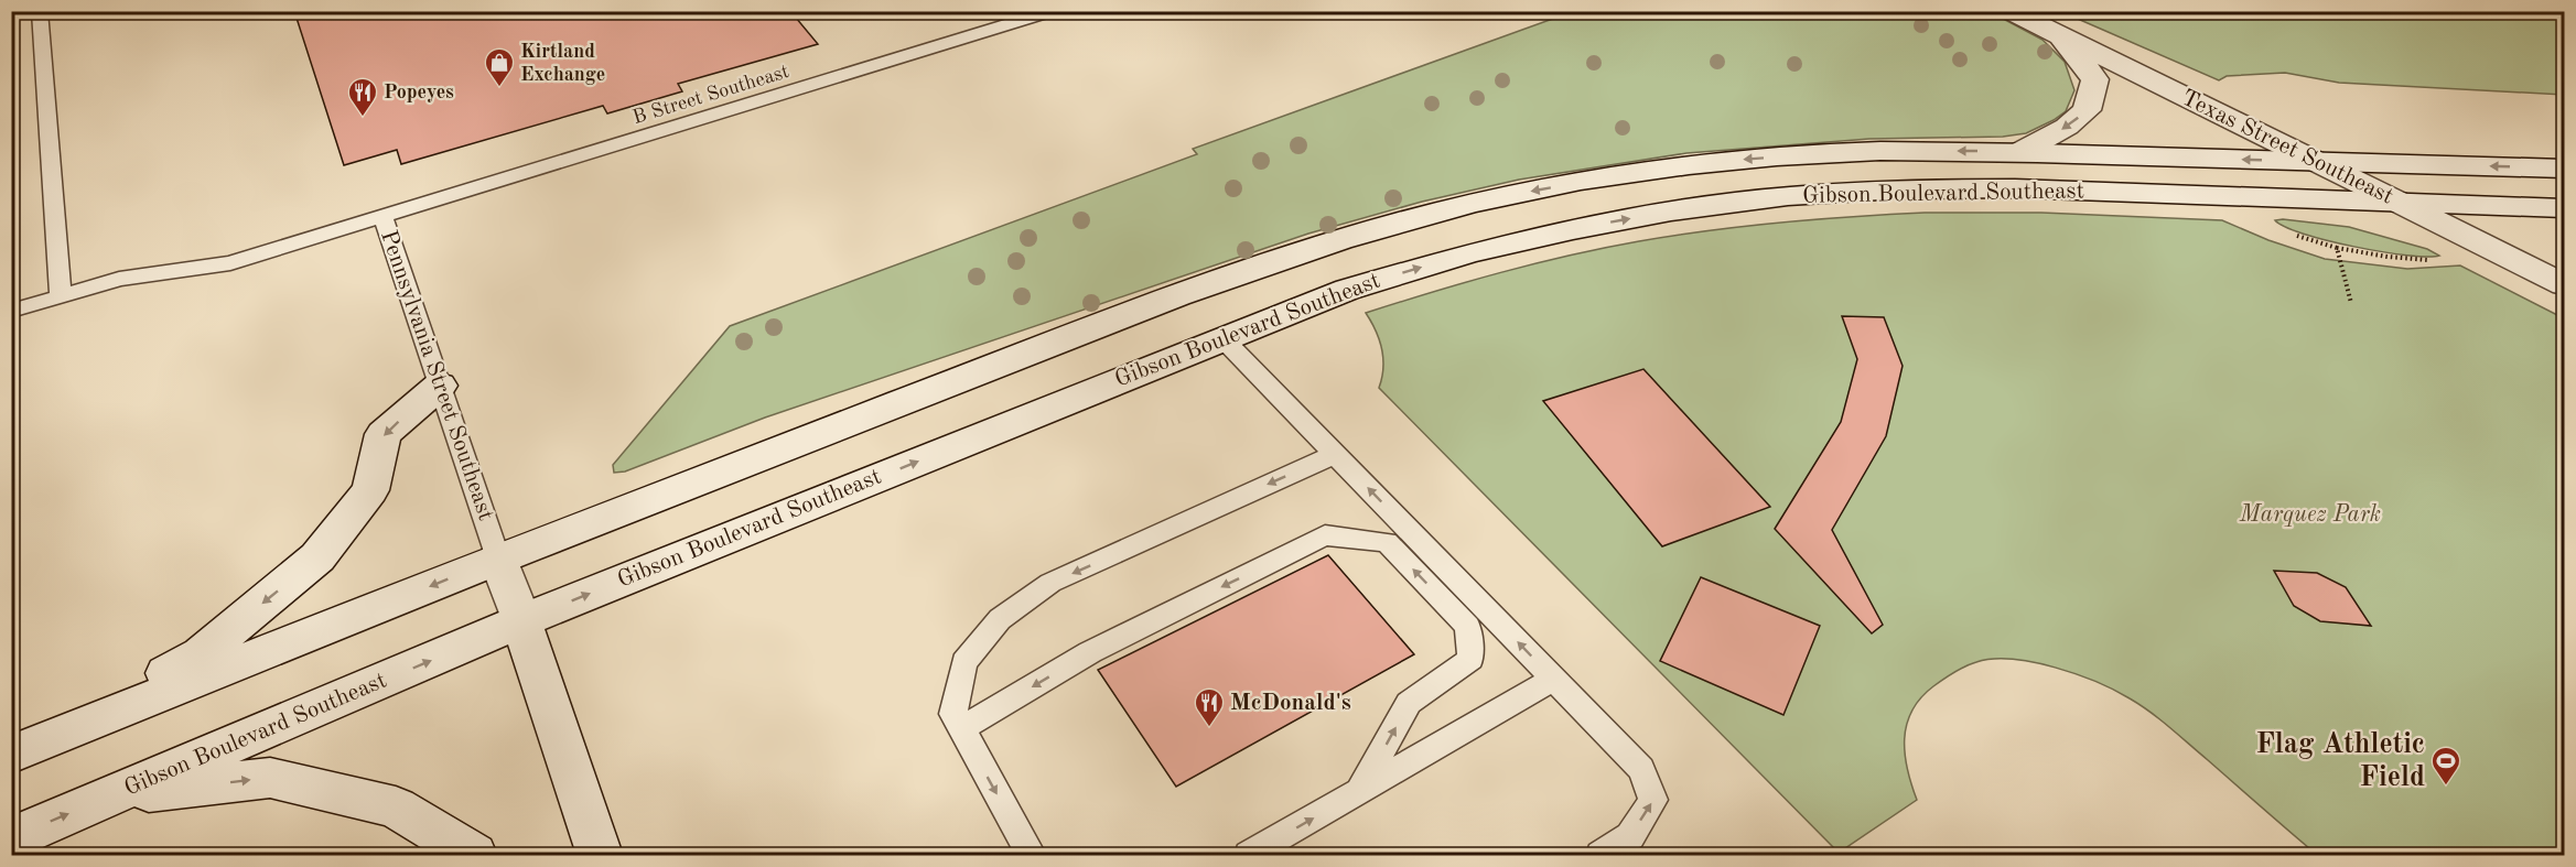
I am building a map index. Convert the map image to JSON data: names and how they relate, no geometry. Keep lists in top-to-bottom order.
{
  "streets": {
    "main road": ["Texas Street Southeast", "Gibson Boulevard Southeast", "Pennsylvania Street Southeast"],
    "lane": ["B Street Southeast"]
  },
  "crossings": [
    ["B Street Southeast", "Pennsylvania Street Southeast"],
    ["Texas Street Southeast", "Gibson Boulevard Southeast"],
    ["Gibson Boulevard Southeast", "Pennsylvania Street Southeast"]
  ],
  "parks": ["Marquez Park"],
  "places": {
    "shop": ["Kirtland Exchange"],
    "restaurant": ["Popeyes", "McDonald's"],
    "sports": ["Flag Athletic Field"]
  }
}
